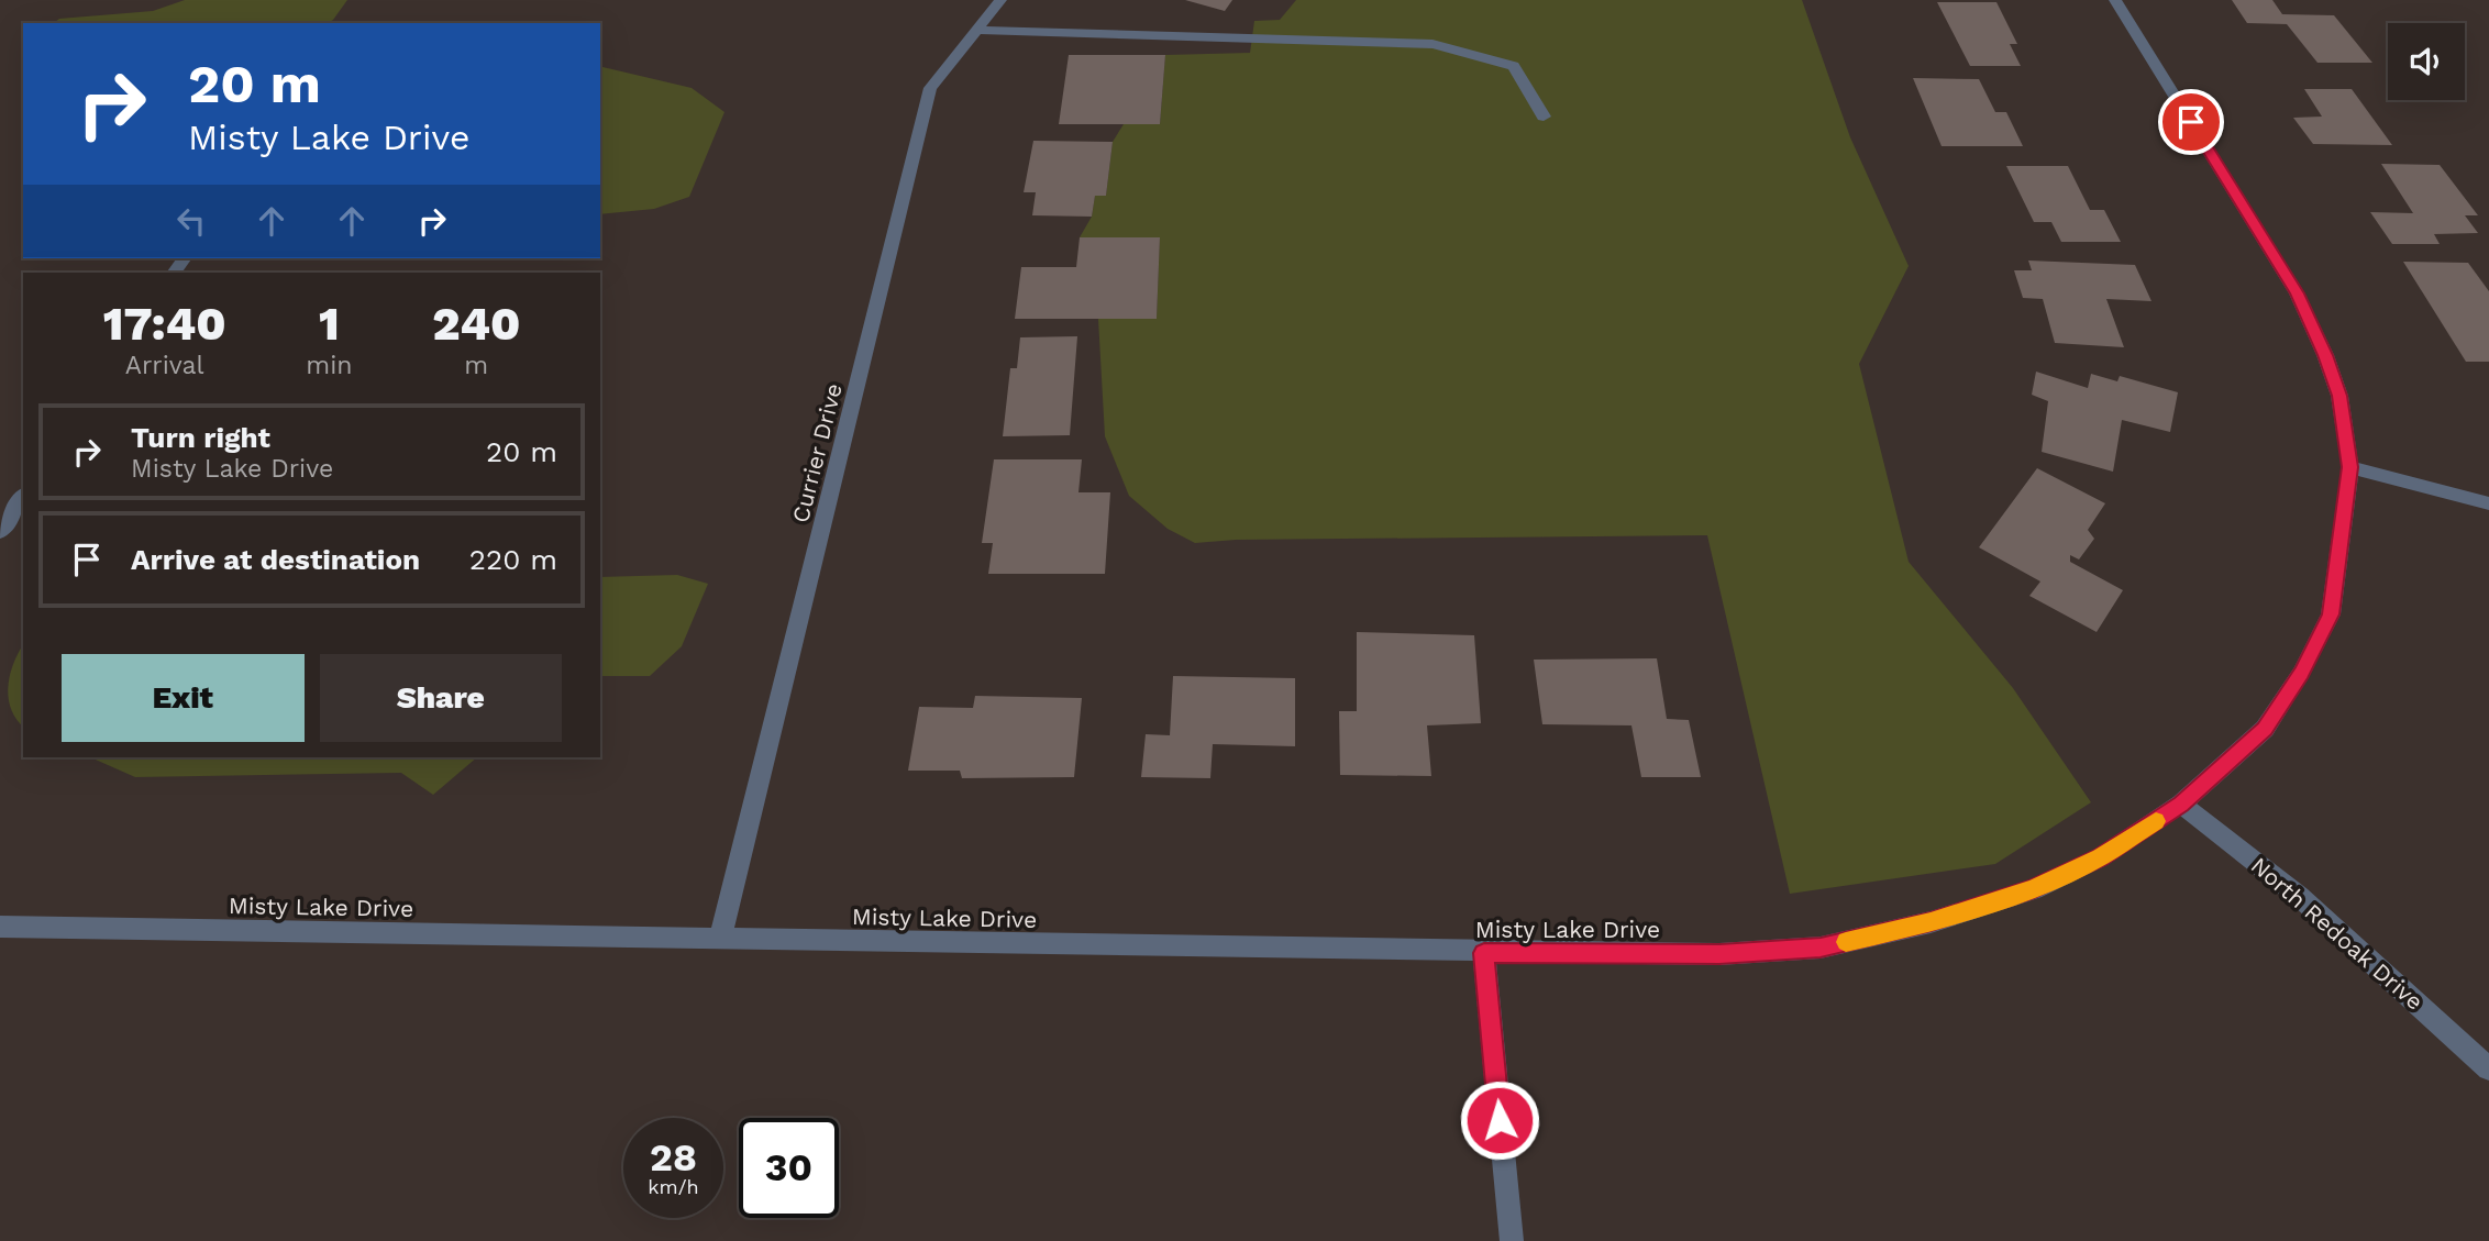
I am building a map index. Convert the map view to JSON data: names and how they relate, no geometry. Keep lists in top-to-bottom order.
{
  "streets": {
    "street": ["Currier Drive", "Misty Lake Drive", "North Redoak Drive"]
  },
  "crossings": [
    ["Currier Drive", "Misty Lake Drive"],
    ["Misty Lake Drive", "North Redoak Drive"]
  ],
  "page": {
    "turn": ["20 m", "Misty Lake Drive"],
    "eta": [
      "17:40",
      "Arrival",
      "1",
      "min",
      "240",
      "m"
    ],
    "list": [
      {
        "name": "Turn right",
        "note": "Misty Lake Drive",
        "value": "20 m"
      },
      {
        "name": "Arrive at destination",
        "value": "220 m"
      }
    ],
    "buttons": ["Exit", "Share"],
    "speed": "28 km/h",
    "limit": "30"
  }
}
